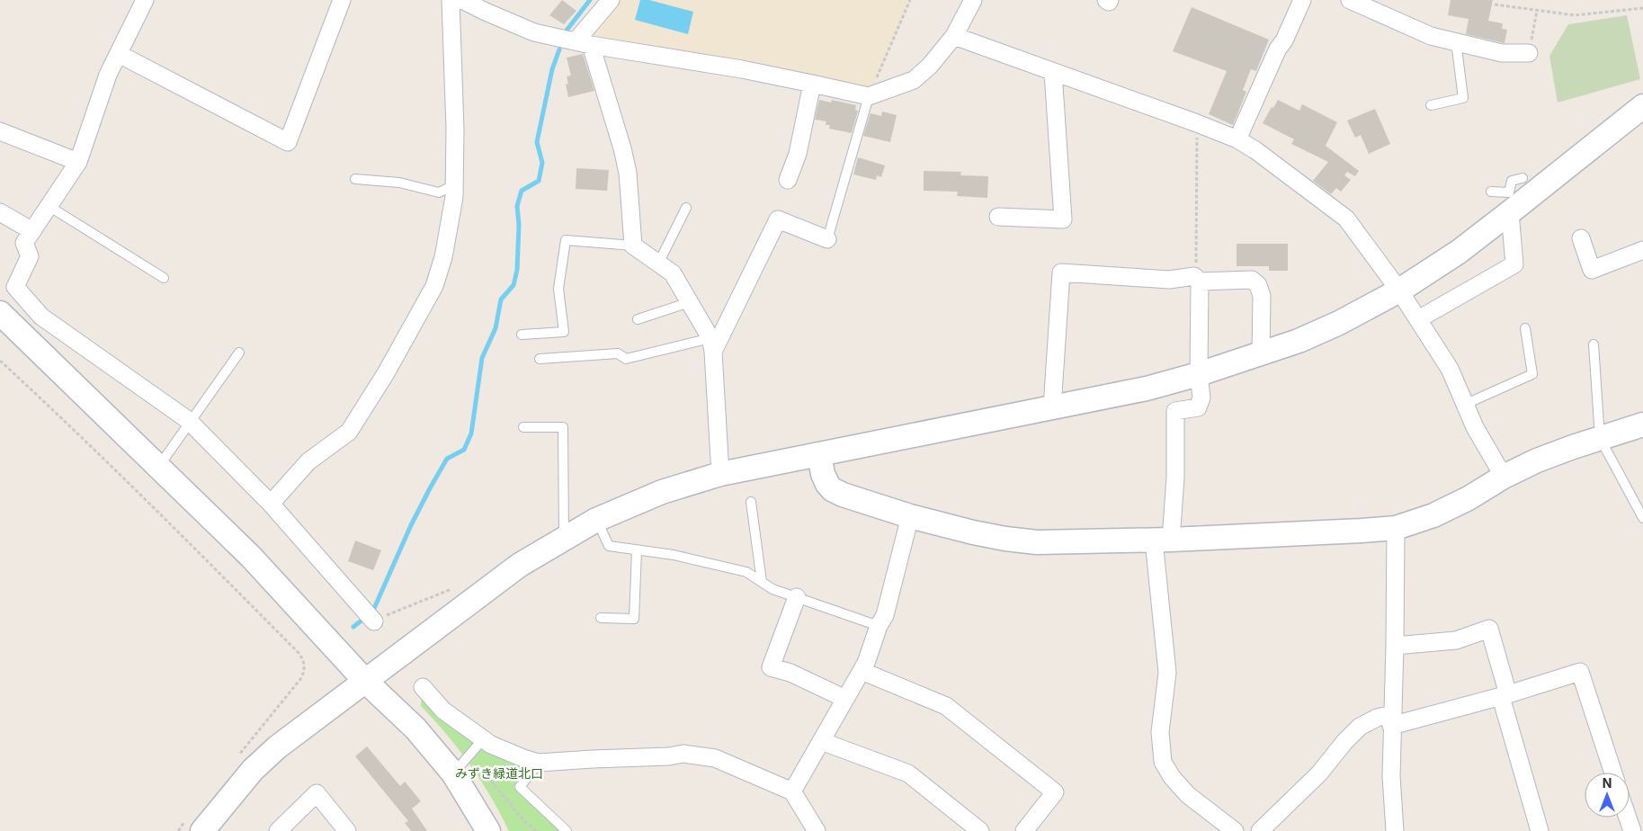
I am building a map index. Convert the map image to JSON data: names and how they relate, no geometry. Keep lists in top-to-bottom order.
{
  "parks": ["みずき緑道北口"],
  "north": "top"
}
